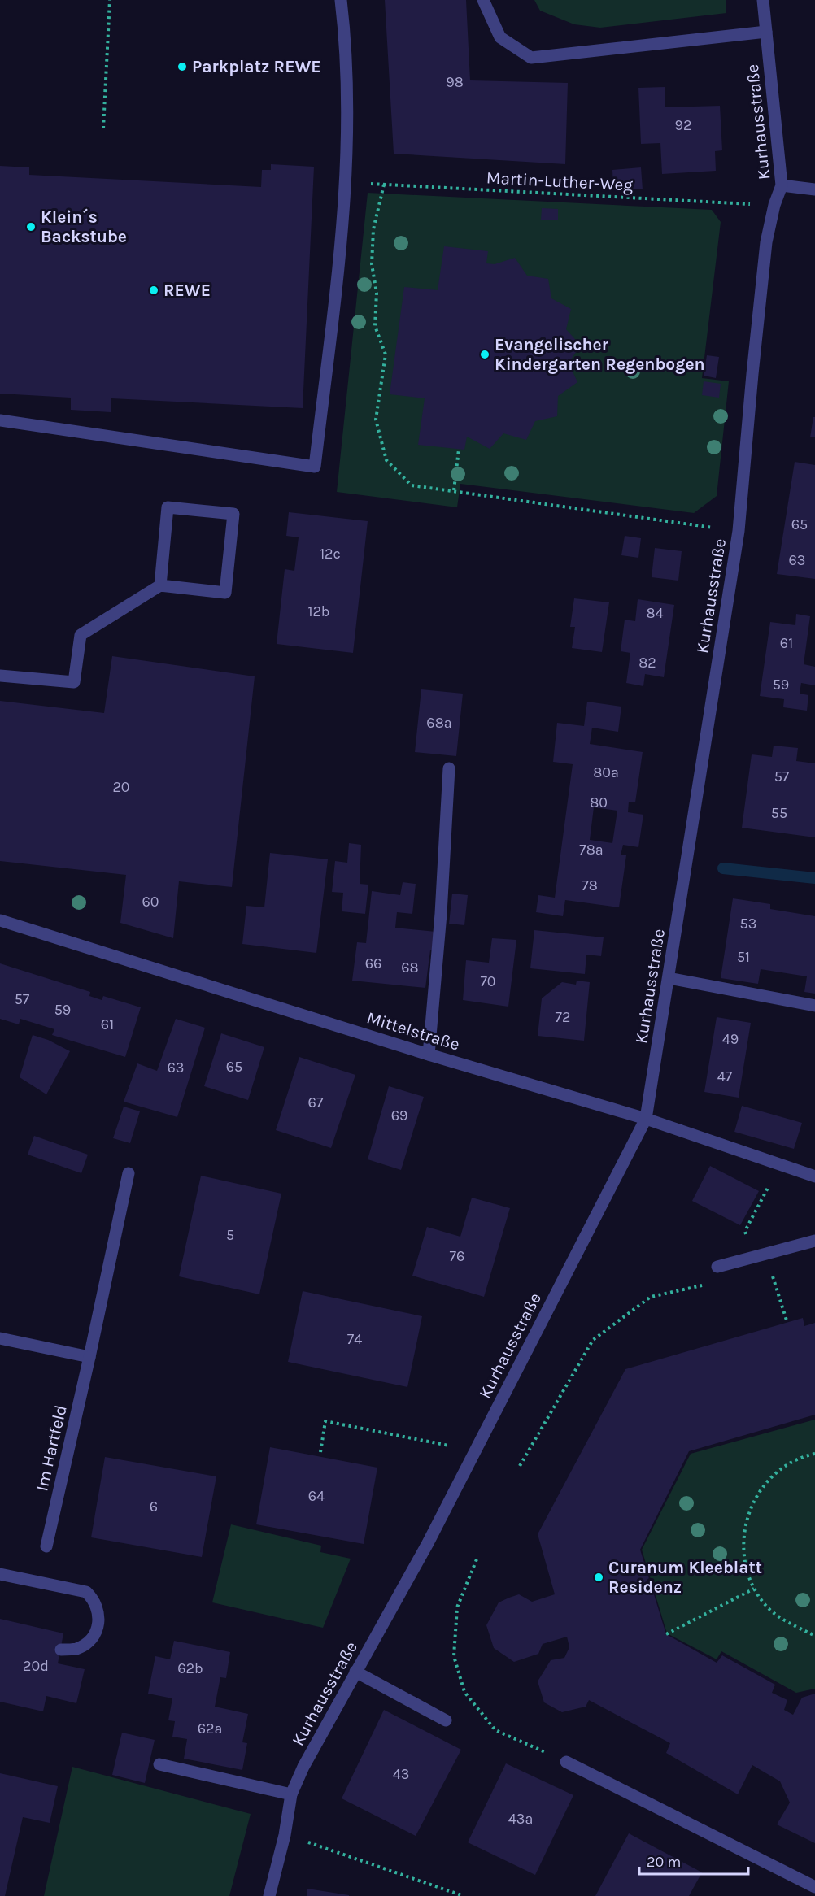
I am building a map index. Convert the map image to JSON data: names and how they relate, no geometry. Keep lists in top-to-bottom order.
{
  "streets": {
    "street": ["Kurhausstraße", "Mittelstraße", "Im Hartfeld"],
    "path": ["Martin-Luther-Weg"]
  },
  "crossings": [
    ["Kurhausstraße", "Martin-Luther-Weg"],
    ["Kurhausstraße", "Mittelstraße"]
  ],
  "places": [
    "Parkplatz REWE",
    "Klein´s Backstube",
    "REWE",
    "Evangelischer Kindergarten Regenbogen",
    "Curanum Kleeblatt Residenz"
  ],
  "house_numbers": [
    "98",
    "92",
    "65",
    "12c",
    "63",
    "12b",
    "84",
    "61",
    "82",
    "59",
    "68a",
    "80a",
    "57",
    "20",
    "80",
    "55",
    "78a",
    "78",
    "60",
    "53",
    "51",
    "66",
    "68",
    "70",
    "57",
    "59",
    "72",
    "61",
    "49",
    "65",
    "63",
    "47",
    "67",
    "69",
    "5",
    "76",
    "74",
    "64",
    "6",
    "20d",
    "62b",
    "62a",
    "43",
    "43a"
  ],
  "scale_bar": "20 m"
}
